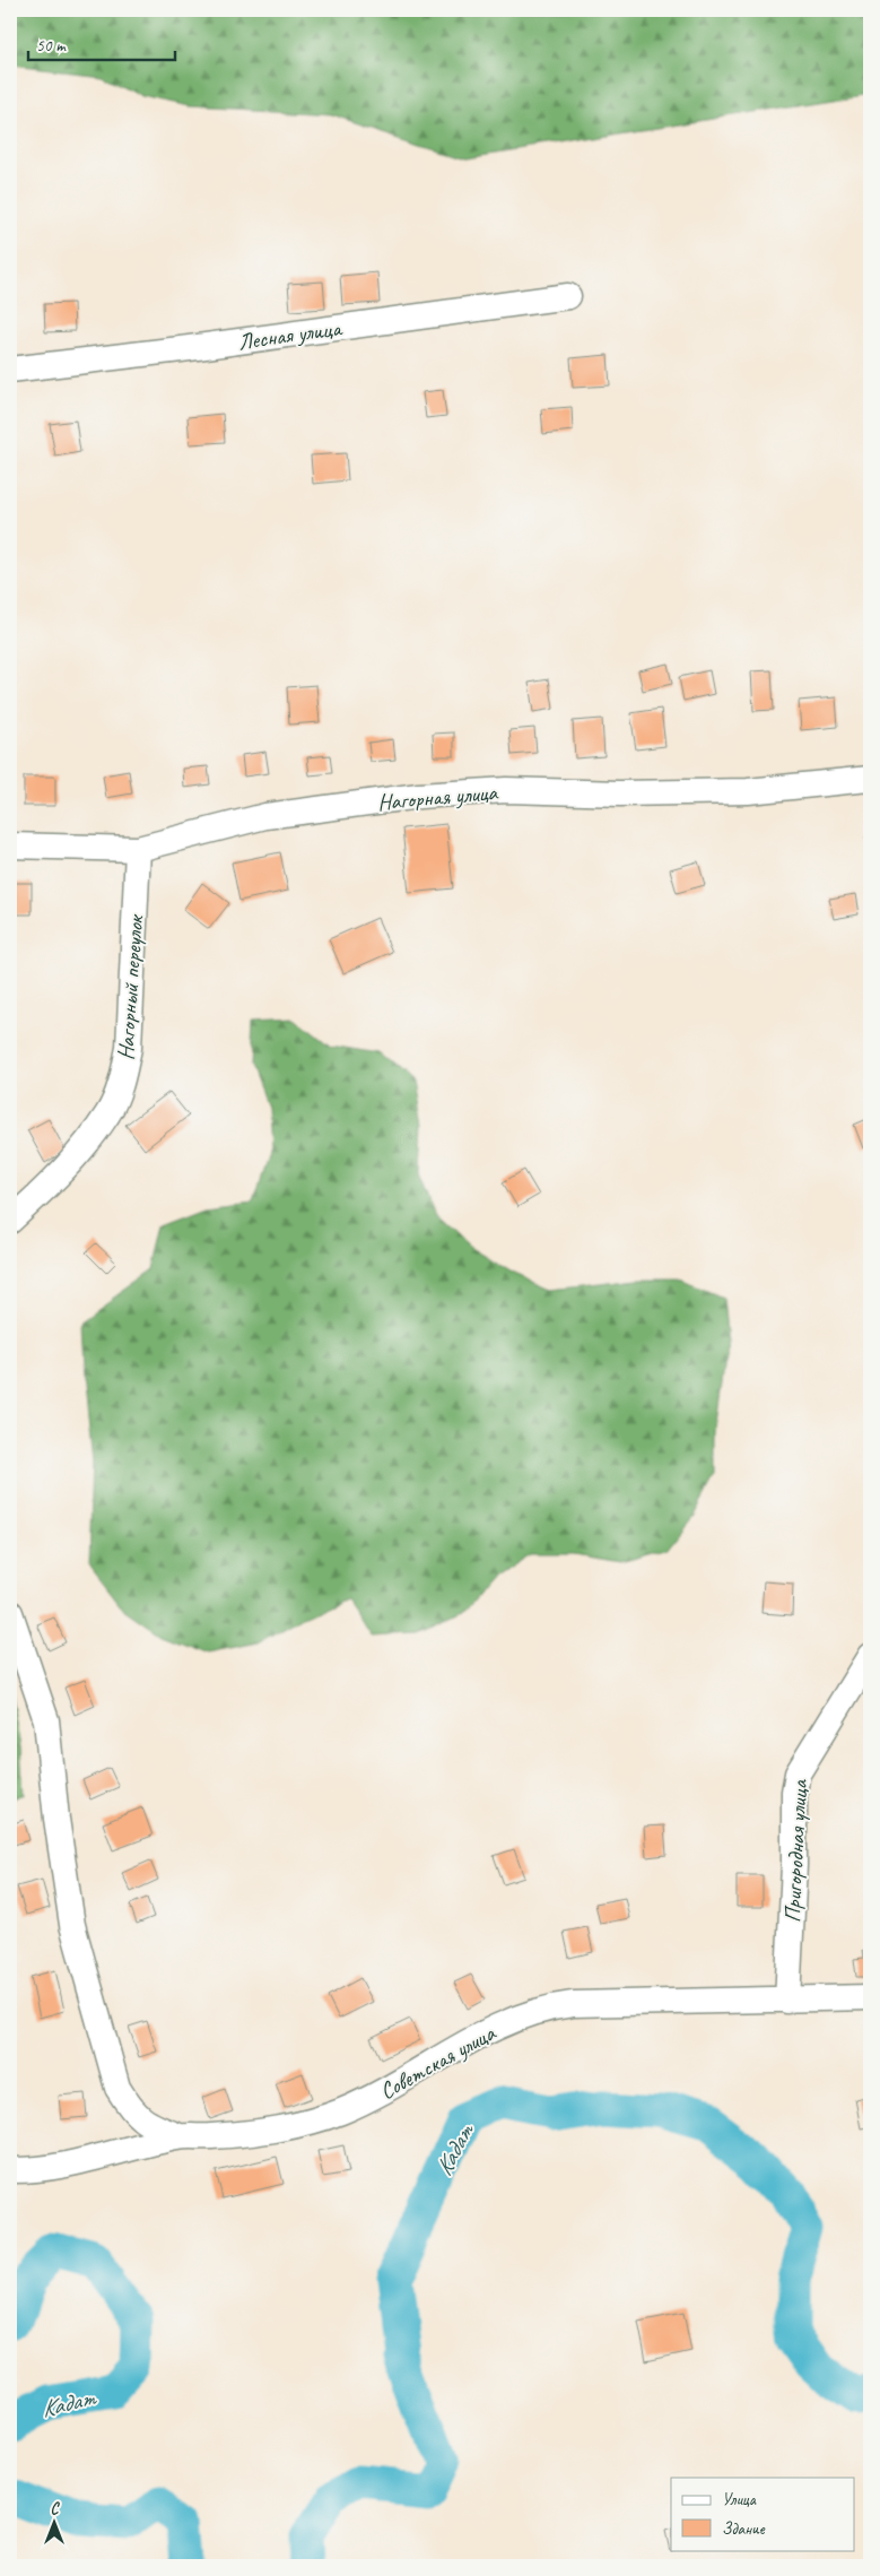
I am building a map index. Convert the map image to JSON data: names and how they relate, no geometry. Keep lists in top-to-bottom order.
{
  "streets": {
    "street": [
      "Лесная улица",
      "Нагорная улица",
      "Нагорный переулок",
      "Пригородная улица",
      "Советская улица"
    ]
  },
  "crossings": [
    ["Нагорная улица", "Нагорный переулок"],
    ["Пригородная улица", "Советская улица"]
  ],
  "water": ["Кадат"],
  "legend": ["Улица", "Здание"],
  "scale_bar": "50 m",
  "north": "top"
}
